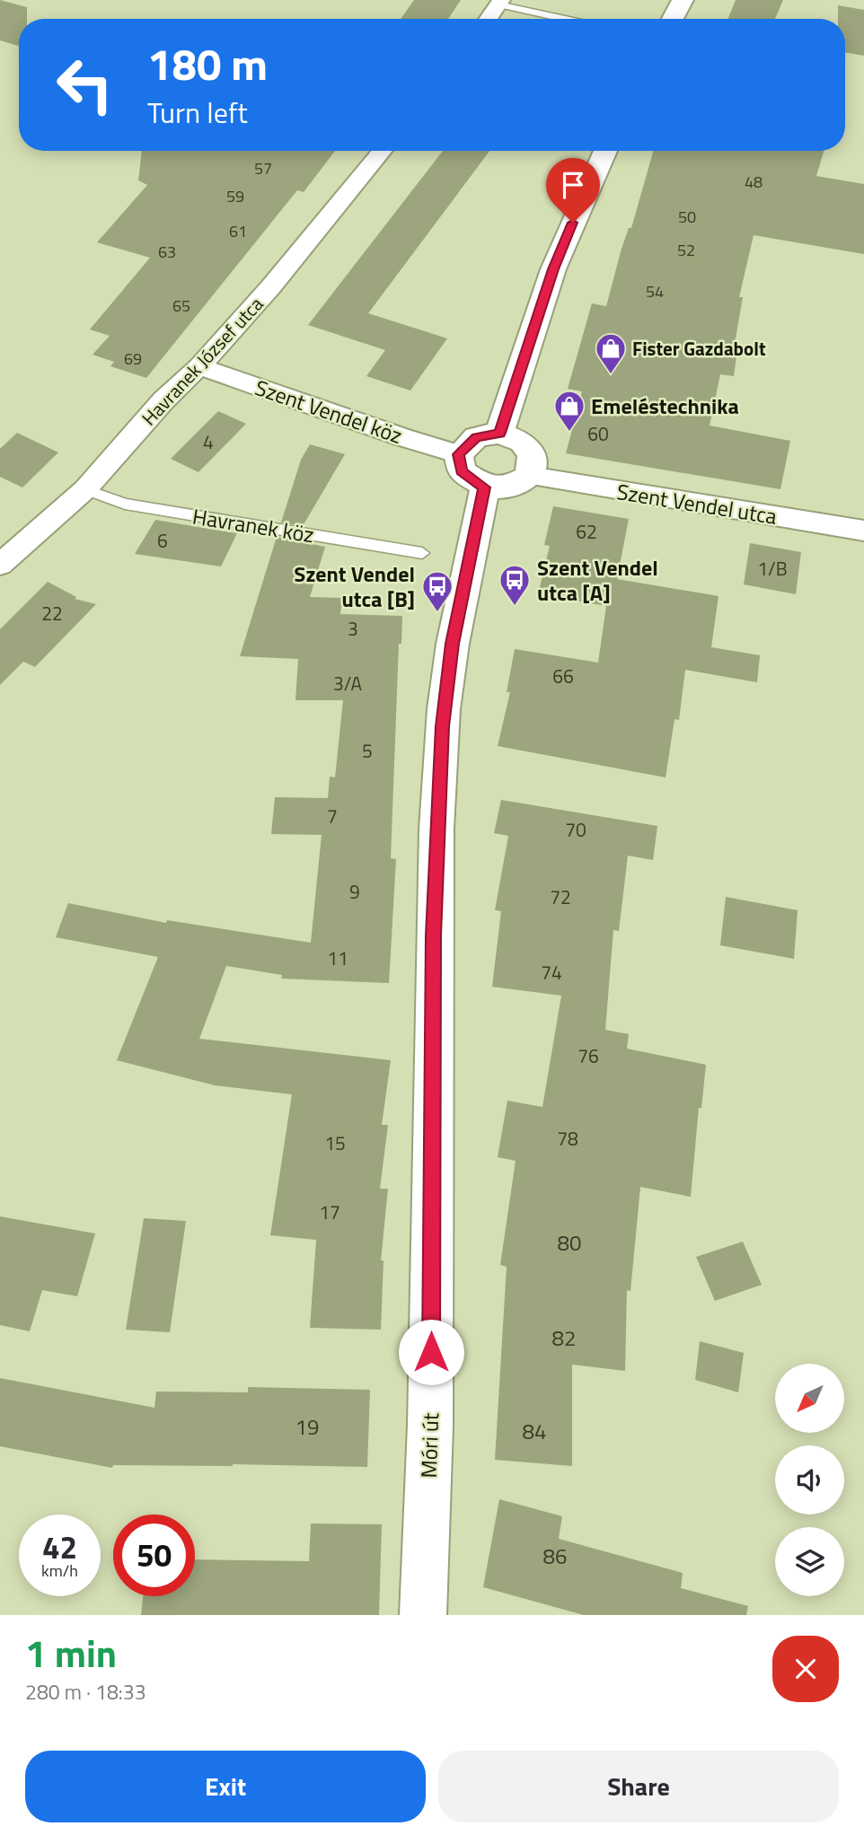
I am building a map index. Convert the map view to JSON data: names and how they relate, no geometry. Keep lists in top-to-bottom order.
{
  "streets": {
    "main road": ["Móri út"],
    "street": ["Havranek József utca", "Szent Vendel köz", "Szent Vendel utca"],
    "lane": ["Havranek köz"]
  },
  "crossings": [
    ["Havranek József utca", "Szent Vendel köz"],
    ["Havranek József utca", "Havranek köz"],
    ["Szent Vendel köz", "Szent Vendel utca"],
    ["Szent Vendel köz", "Móri út"],
    ["Szent Vendel utca", "Móri út"]
  ],
  "places": {
    "shop": ["Fister Gazdabolt", "Emeléstechnika"],
    "bus stop": ["Szent Vendel utca [A]", "Szent Vendel utca [B]"]
  },
  "house_numbers": [
    "57",
    "48",
    "59",
    "50",
    "61",
    "52",
    "63",
    "54",
    "65",
    "69",
    "60",
    "4",
    "62",
    "6",
    "1/B",
    "22",
    "3",
    "66",
    "3/A",
    "5",
    "7",
    "70",
    "9",
    "72",
    "11",
    "74",
    "76",
    "78",
    "15",
    "17",
    "80",
    "82",
    "19",
    "84",
    "86"
  ],
  "north": "bottom left",
  "page": {
    "turn": ["180 m", "Turn left"],
    "speed": "42 km/h",
    "limit": "50",
    "heading": ["1 min", "280 m · 18:33"],
    "buttons": ["Exit", "Share"]
  }
}
